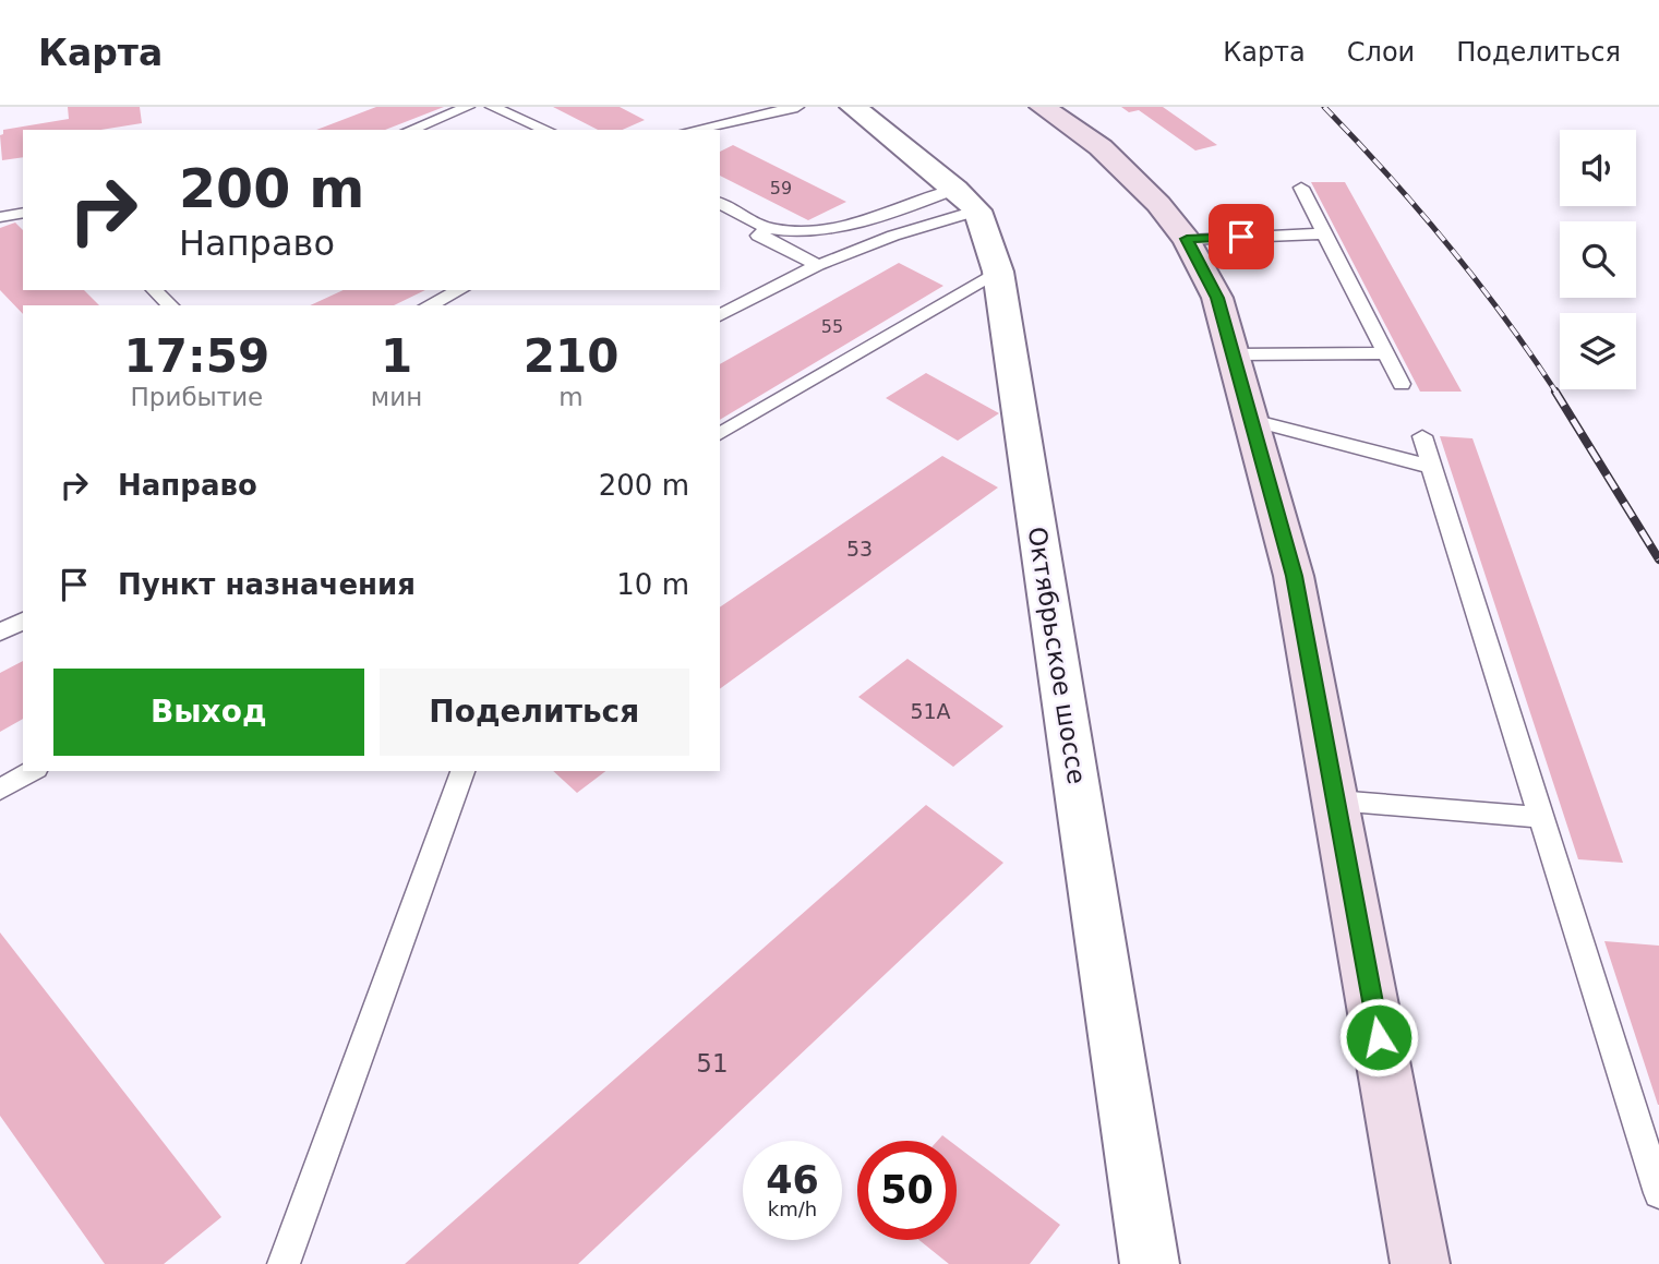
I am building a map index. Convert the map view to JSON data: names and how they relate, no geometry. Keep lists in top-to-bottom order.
{
  "streets": {
    "street": ["Октябрьское шоссе"]
  },
  "house_numbers": [
    "59",
    "55",
    "53",
    "51А",
    "51"
  ],
  "page": {
    "header": "Карта",
    "nav": ["Карта", "Слои", "Поделиться"],
    "turn": ["200 m", "Направо"],
    "eta": [
      "17:59",
      "Прибытие",
      "1",
      "мин",
      "210",
      "m"
    ],
    "list": [
      {
        "name": "Направо",
        "value": "200 m"
      },
      {
        "name": "Пункт назначения",
        "value": "10 m"
      }
    ],
    "buttons": ["Выход", "Поделиться"],
    "speed": "46 km/h",
    "limit": "50"
  }
}
